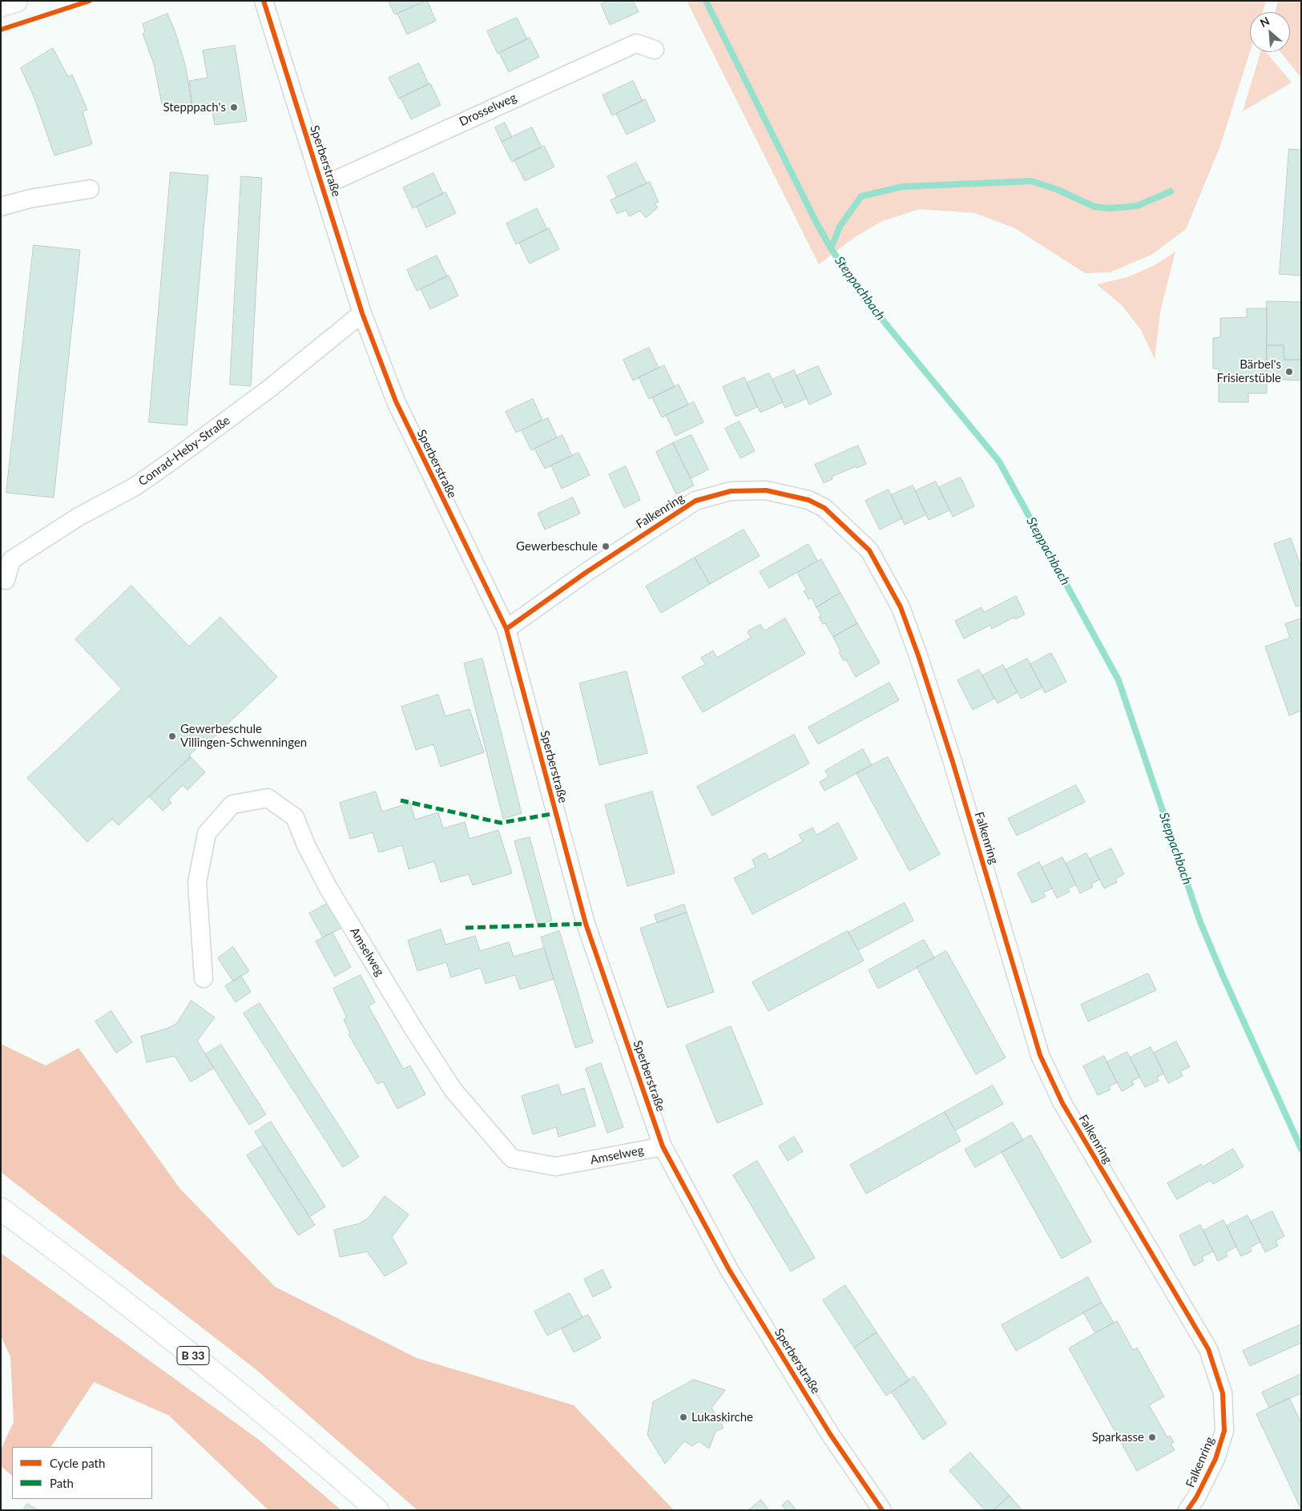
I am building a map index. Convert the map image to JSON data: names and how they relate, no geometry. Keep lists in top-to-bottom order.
{
  "streets": {
    "main road": ["B 33"],
    "street": [
      "Drosselweg",
      "Sperberstraße",
      "Conrad-Heby-Straße",
      "Falkenring",
      "Amselweg"
    ]
  },
  "crossings": [
    ["Drosselweg", "Sperberstraße"],
    ["Sperberstraße", "Conrad-Heby-Straße"],
    ["Sperberstraße", "Falkenring"],
    ["Sperberstraße", "Amselweg"]
  ],
  "water": ["Steppachbach"],
  "places": [
    "Stepppach's",
    "Bärbel's Frisierstüble",
    "Gewerbeschule",
    "Gewerbeschule Villingen-Schwenningen",
    "Lukaskirche",
    "Sparkasse"
  ],
  "legend": ["Cycle path", "Path"],
  "north": "top left"
}
